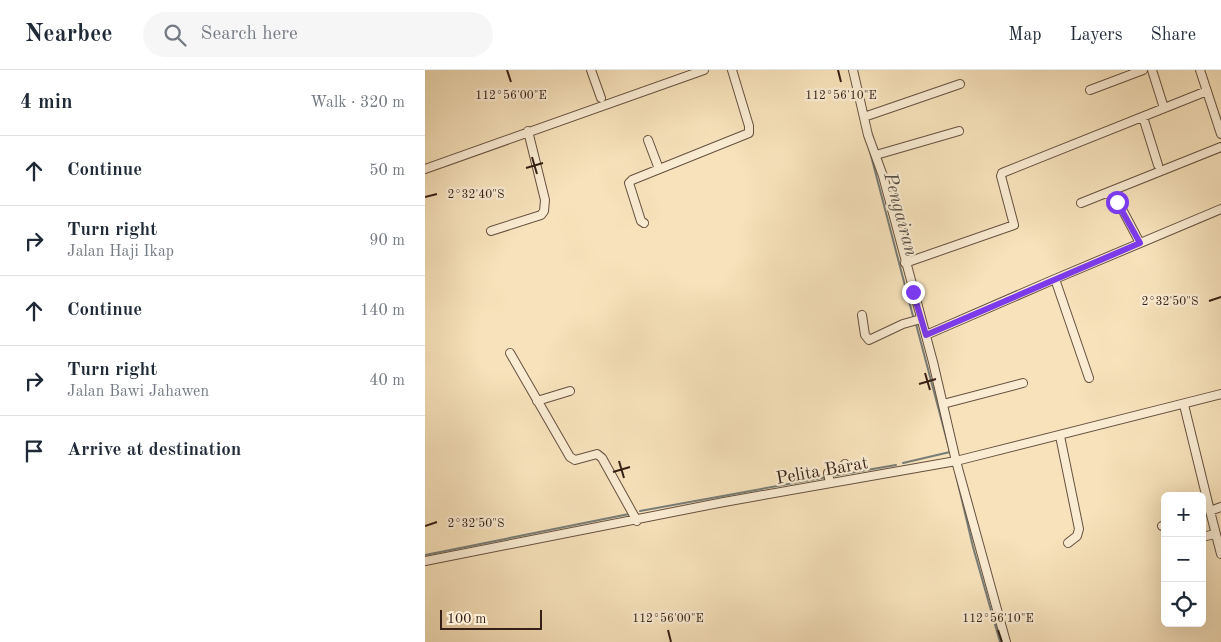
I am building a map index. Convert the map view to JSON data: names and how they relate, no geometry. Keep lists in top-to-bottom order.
{
  "streets": {
    "street": ["Pelita Barat"]
  },
  "water": ["Pengairan"],
  "scale_bar": "100 m",
  "page": {
    "header": "Nearbee",
    "search": "Search here",
    "nav": ["Map", "Layers", "Share"],
    "heading": ["4 min", "Walk · 320 m"],
    "list": [
      ["Continue", "50 m"],
      ["Turn right", "Jalan Haji Ikap", "90 m"],
      ["Continue", "140 m"],
      ["Turn right", "Jalan Bawi Jahawen", "40 m"],
      "Arrive at destination"
    ],
    "map_buttons": ["+", "−"],
    "scale": "100 m"
  },
  "coordinates": [
    "112°56'00\"E",
    "112°56'10\"E",
    "2°32'40\"S",
    "2°32'50\"S"
  ]
}
